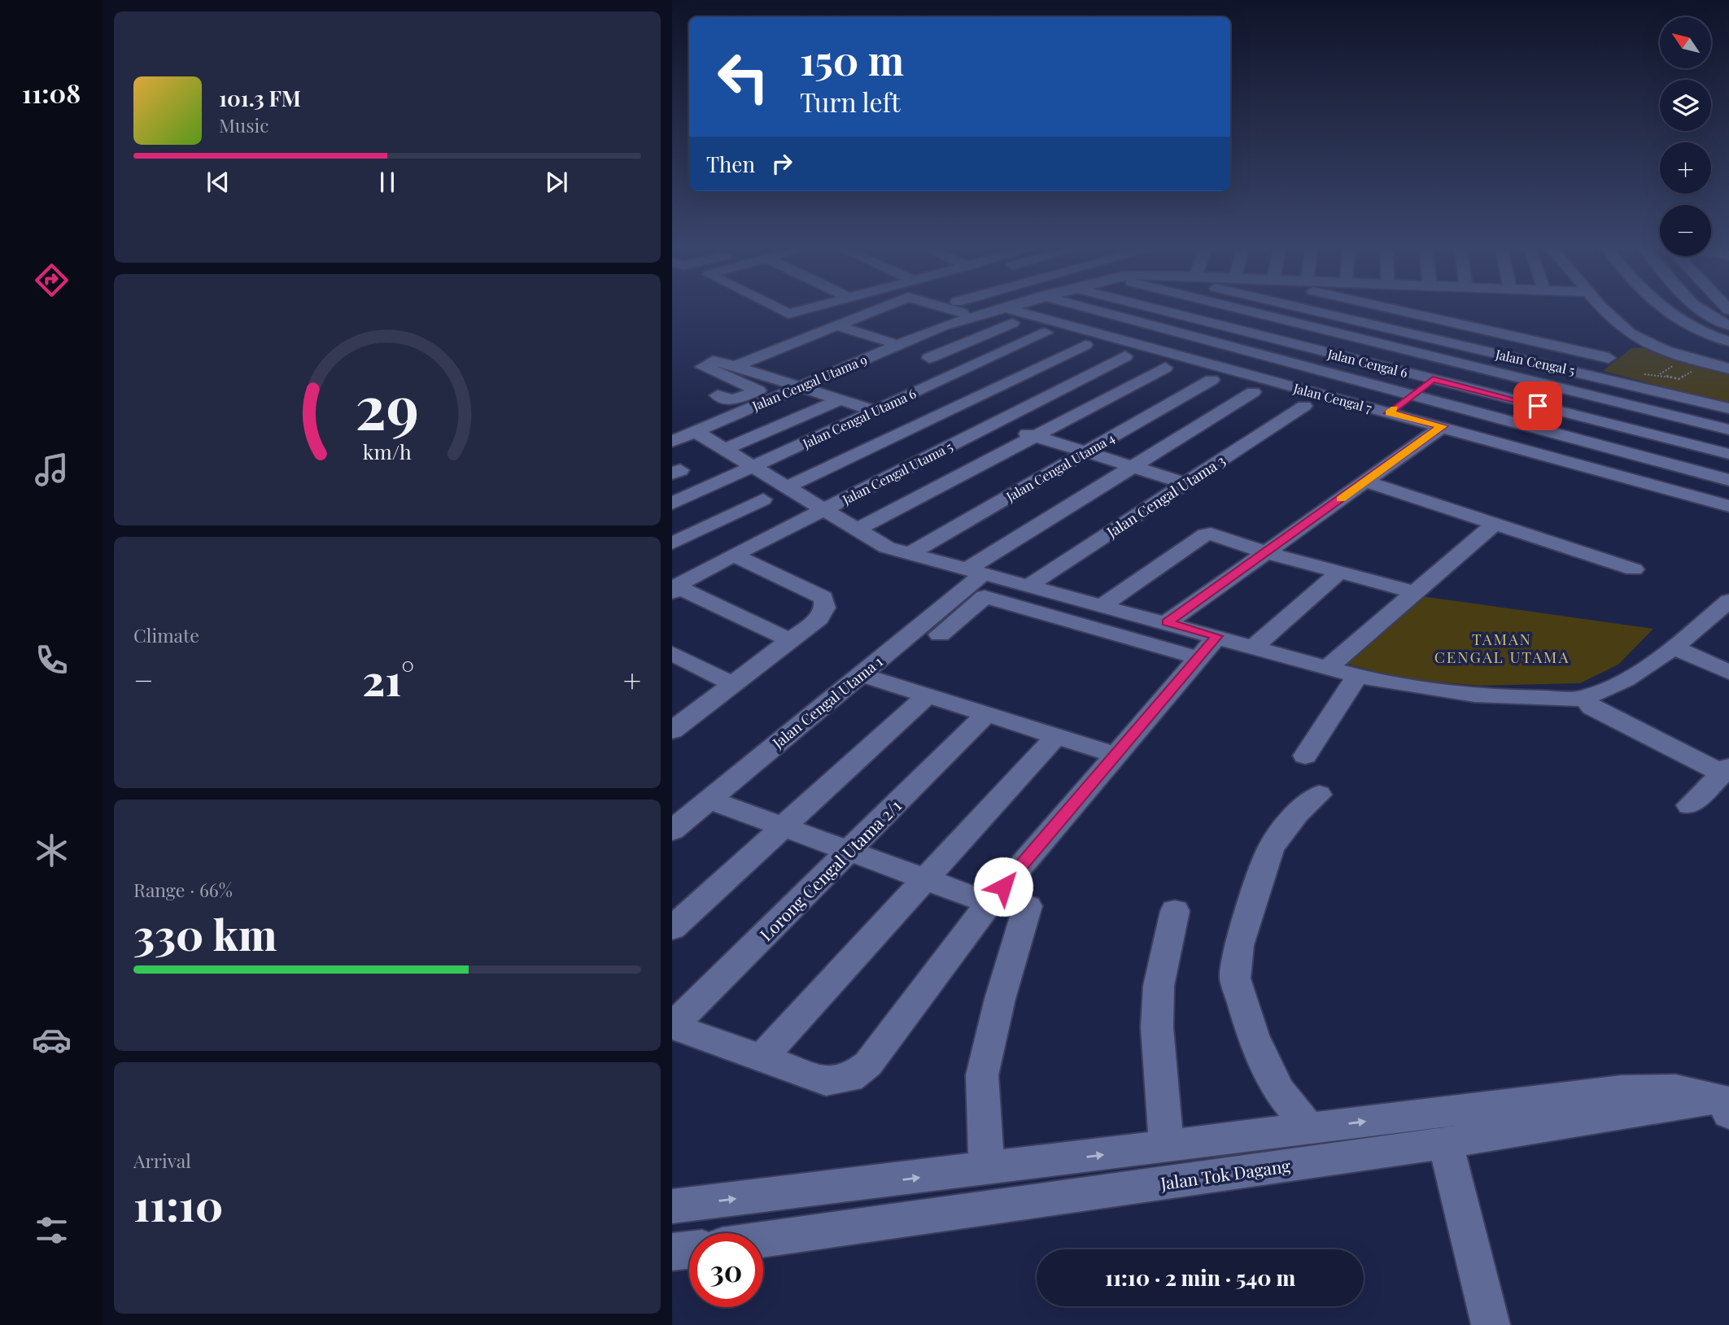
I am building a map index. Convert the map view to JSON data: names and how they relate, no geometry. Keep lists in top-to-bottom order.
{
  "streets": {
    "street": [
      "Jalan Cengal 5",
      "Jalan Cengal 6",
      "Jalan Cengal Utama 9",
      "Jalan Cengal 7",
      "Jalan Cengal Utama 6",
      "Jalan Cengal Utama 4",
      "Jalan Cengal Utama 5",
      "Jalan Cengal Utama 3",
      "Jalan Cengal Utama 1",
      "Lorong Cengal Utama 2/1",
      "Jalan Tok Dagang"
    ]
  },
  "crossings": [
    ["Jalan Cengal 5", "Jalan Cengal Utama 1"],
    ["Jalan Cengal 6", "Jalan Cengal Utama 1"],
    ["Jalan Cengal Utama 9", "Jalan Cengal 7"],
    ["Jalan Cengal 7", "Jalan Cengal Utama 1"]
  ],
  "districts": ["TAMAN CENGAL UTAMA"],
  "north": "top left",
  "page": {
    "tabs": "11:08",
    "map_buttons": ["+", "−"],
    "turn": ["150 m", "Turn left"],
    "song": ["101.3 FM", "Music"],
    "then": "Then",
    "tile": [
      "Climate",
      ["Range · 66%", "330 km"],
      ["Arrival", "11:10"]
    ],
    "heat": ["−", "21°", "+"],
    "limit": "30",
    "trip": "11:10 · 2 min · 540 m",
    "gauge": ["29", "km/h"]
  }
}
